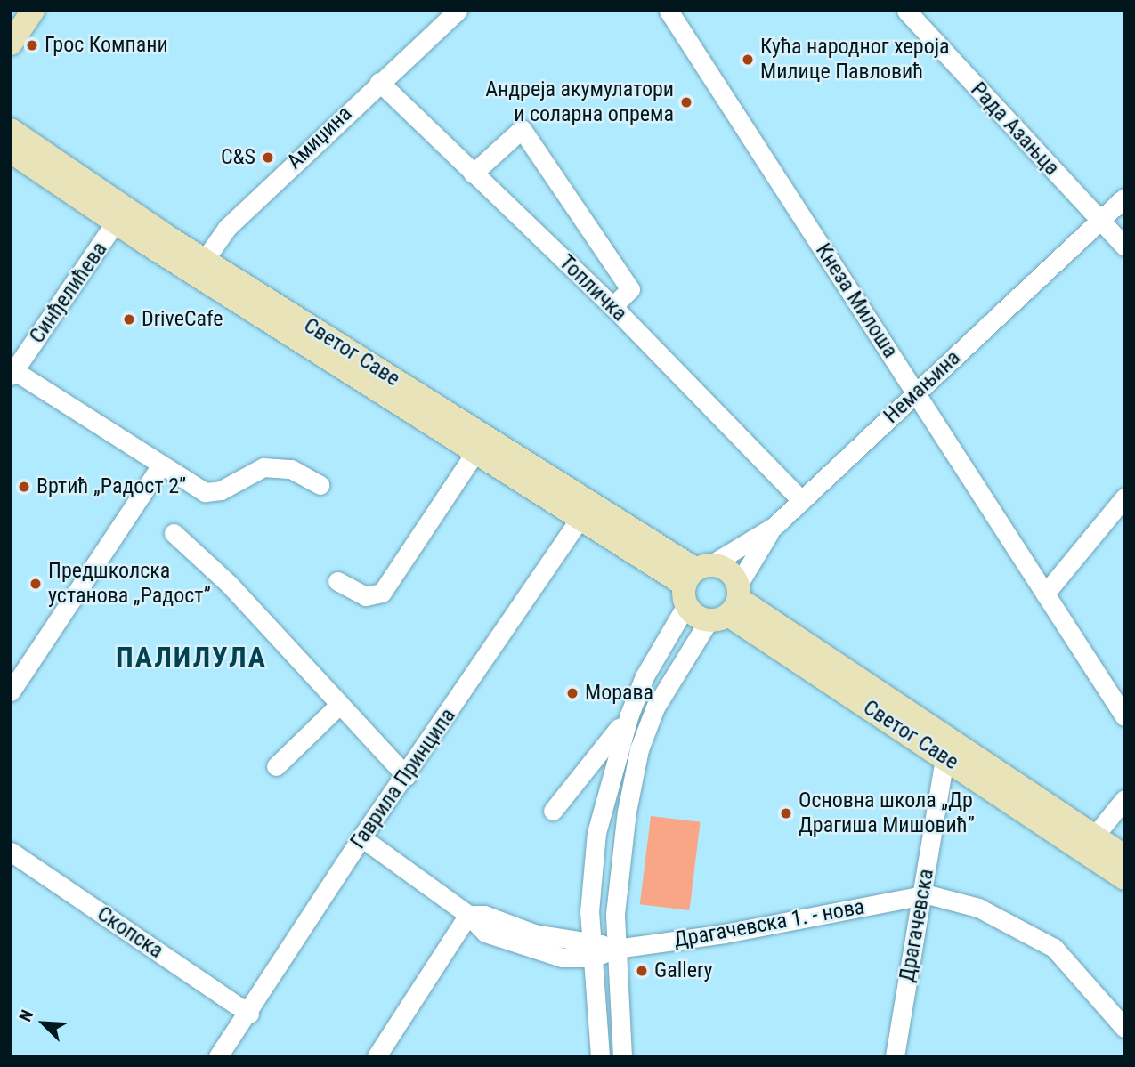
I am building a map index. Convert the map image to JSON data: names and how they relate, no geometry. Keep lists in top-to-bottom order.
{
  "streets": {
    "main road": ["Светог Саве"],
    "street": [
      "Рада Азањца",
      "Амиџина",
      "Топличка",
      "Синђелићева",
      "Кнеза Милоша",
      "Немањина",
      "Гаврила Принципа",
      "Драгачевска 1. - нова",
      "Драгачевска",
      "Скопска"
    ]
  },
  "crossings": [
    ["Рада Азањца", "Немањина"],
    ["Амиџина", "Топличка"],
    ["Амиџина", "Светог Саве"],
    ["Топличка", "Немањина"],
    ["Синђелићева", "Светог Саве"],
    ["Кнеза Милоша", "Немањина"],
    ["Светог Саве", "Немањина"],
    ["Светог Саве", "Гаврила Принципа"],
    ["Светог Саве", "Драгачевска"],
    ["Гаврила Принципа", "Скопска"],
    ["Драгачевска 1. - нова", "Драгачевска"]
  ],
  "districts": ["ПАЛИЛУЛА"],
  "places": [
    "Грос Компани",
    "Кућа народног хероја Милице Павловић",
    "Андреја акумулатори и соларна опрема",
    "C&S",
    "DriveCafe",
    "Вртић „Радост 2”",
    "Предшколска установа „Радост”",
    "Морава",
    "Основна школа „Др Драгиша Мишовић”",
    "Gallery"
  ],
  "north": "top left"
}
